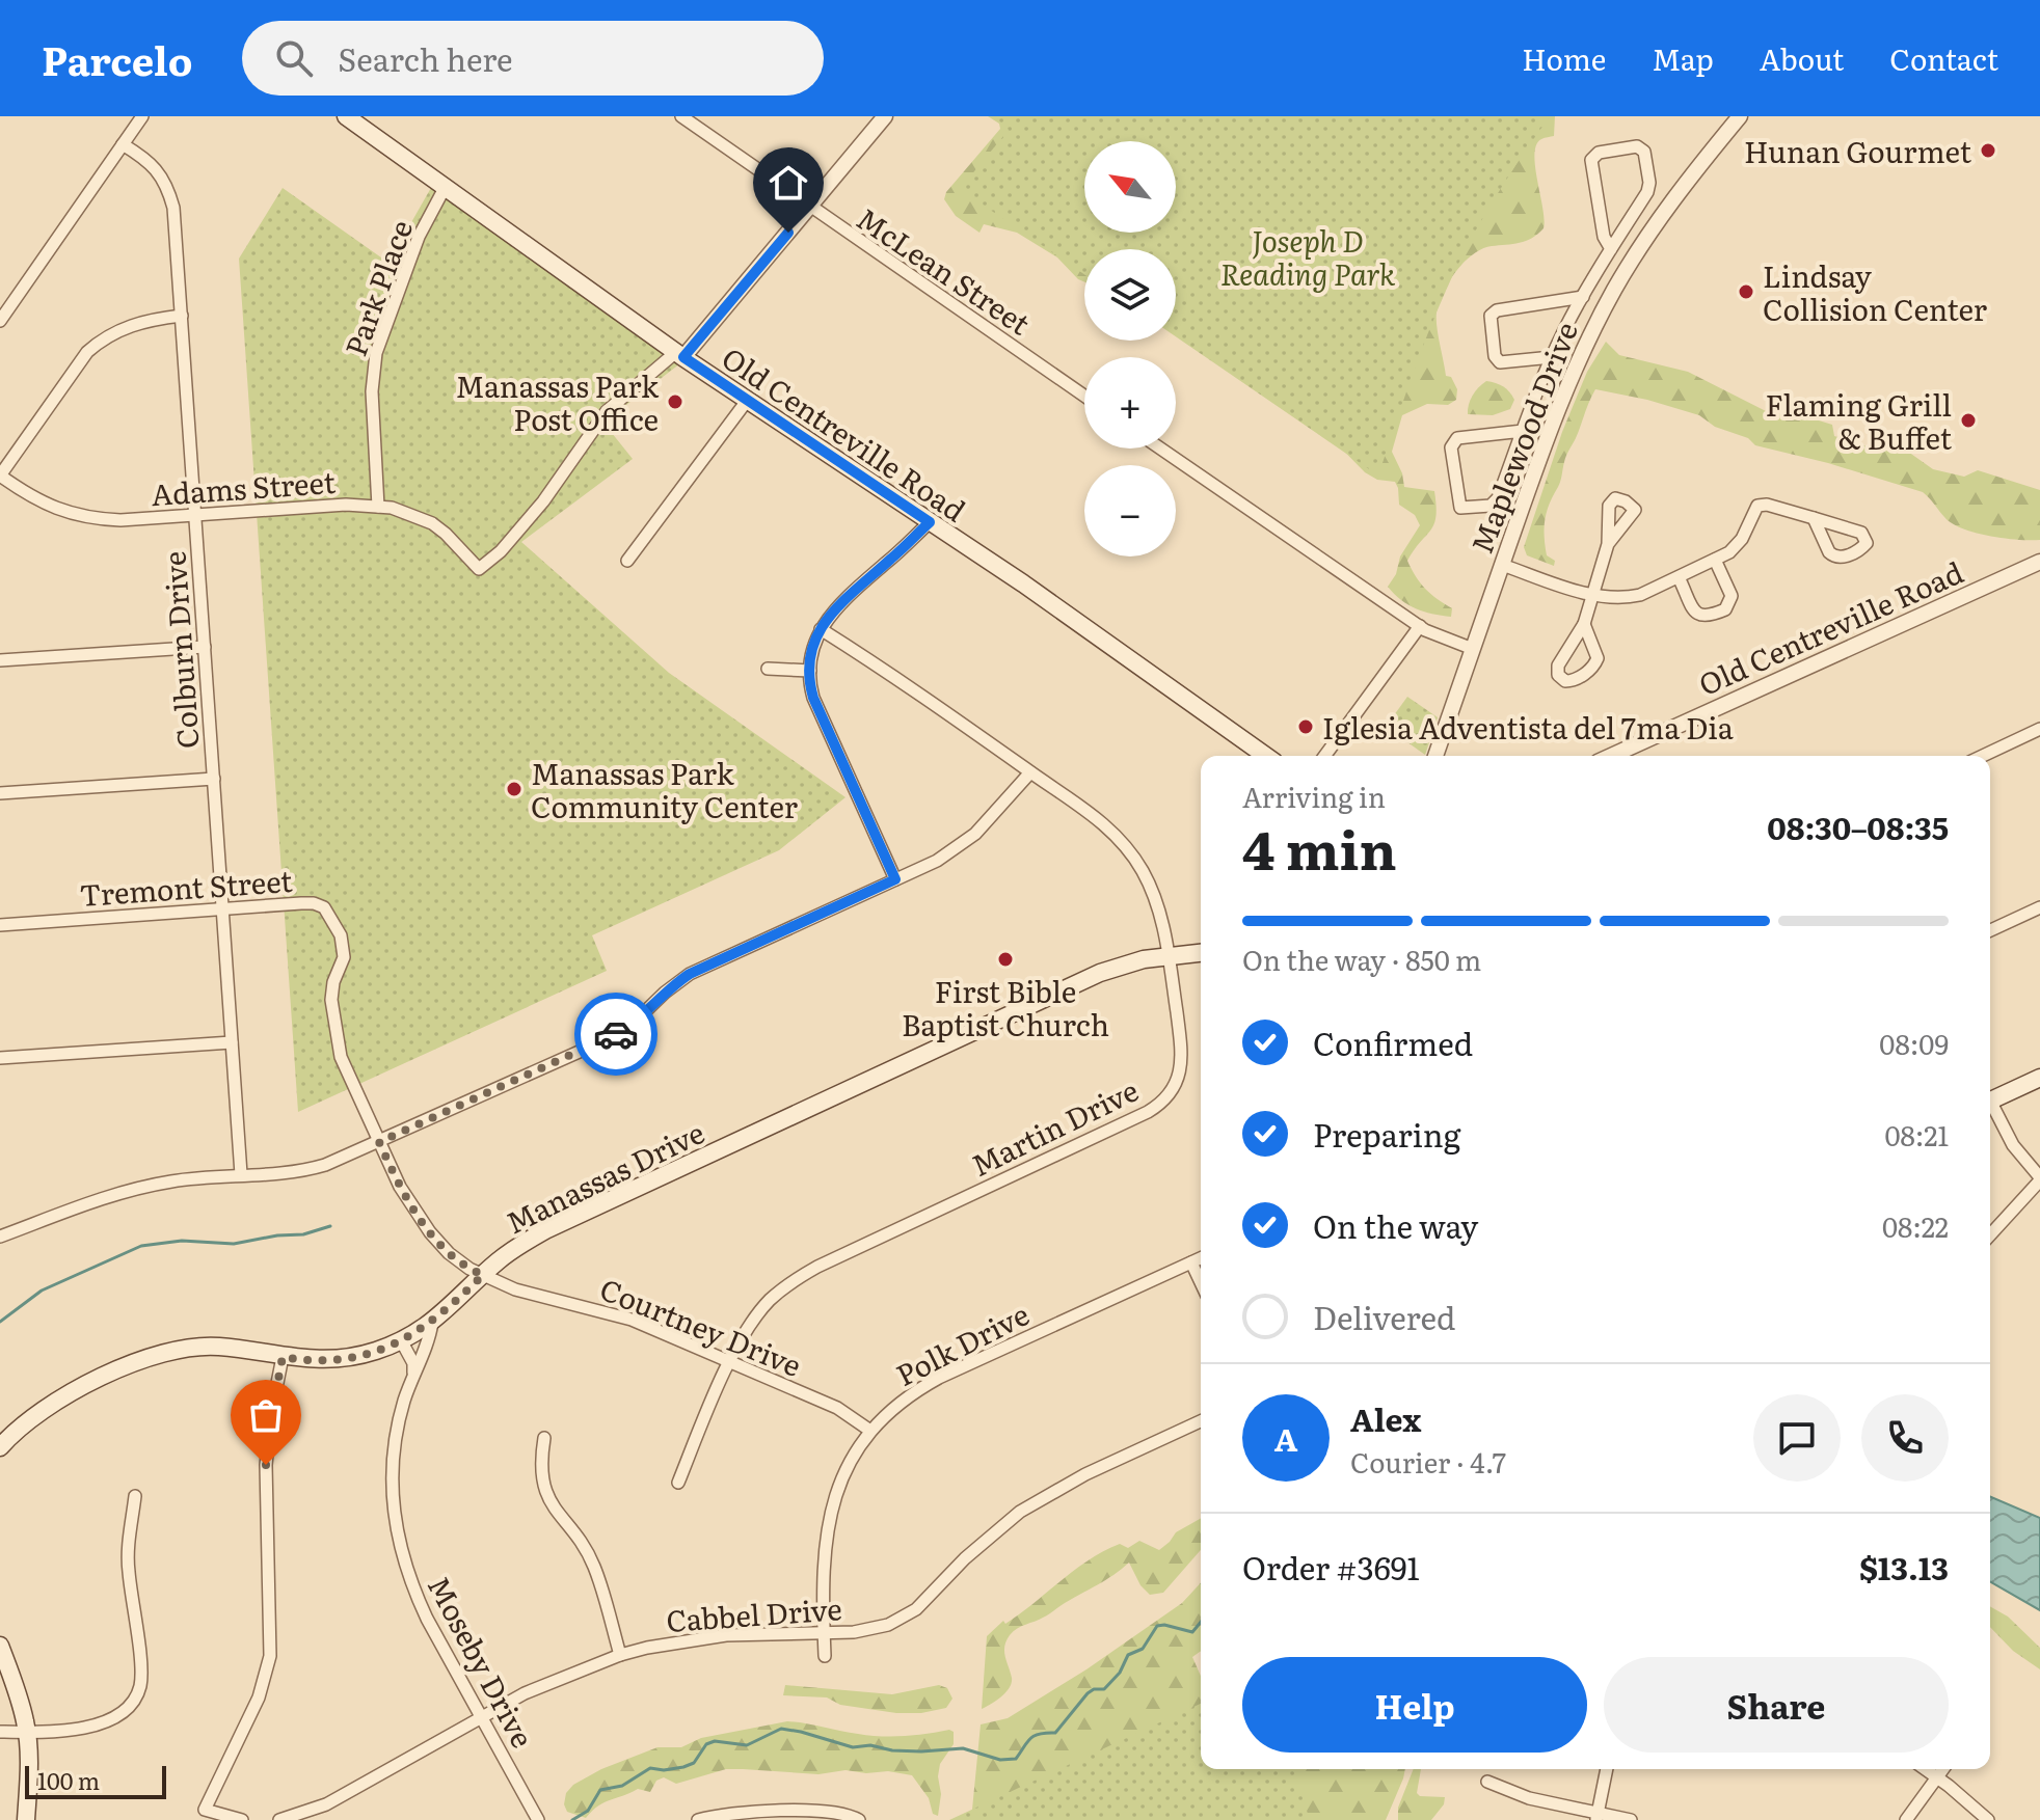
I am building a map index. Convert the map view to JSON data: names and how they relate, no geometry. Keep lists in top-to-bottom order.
{
  "streets": {
    "main road": ["Old Centreville Road", "Manassas Drive"],
    "street": [
      "McLean Street",
      "Park Place",
      "Maplewood Drive",
      "Adams Street",
      "Colburn Drive",
      "Tremont Street",
      "Martin Drive",
      "Courtney Drive",
      "Polk Drive",
      "Cabbel Drive",
      "Moseby Drive"
    ]
  },
  "crossings": [
    ["Park Place", "Old Centreville Road"],
    ["Park Place", "Adams Street"],
    ["Old Centreville Road", "Adams Street"],
    ["Adams Street", "Colburn Drive"],
    ["Colburn Drive", "Tremont Street"],
    ["Tremont Street", "Courtney Drive"],
    ["Martin Drive", "Manassas Drive"],
    ["Martin Drive", "Courtney Drive"],
    ["Manassas Drive", "Courtney Drive"],
    ["Manassas Drive", "Moseby Drive"],
    ["Courtney Drive", "Polk Drive"],
    ["Polk Drive", "Cabbel Drive"],
    ["Cabbel Drive", "Moseby Drive"]
  ],
  "parks": ["Joseph D Reading Park"],
  "places": [
    "Hunan Gourmet",
    "Lindsay Collision Center",
    "Manassas Park Post Office",
    "Flaming Grill & Buffet",
    "Iglesia Adventista del 7ma Dia",
    "Manassas Park Community Center",
    "First Bible Baptist Church"
  ],
  "scale_bar": "100 m",
  "north": "top left",
  "page": {
    "header": "Parcelo",
    "search": "Search here",
    "nav": [
      "Home",
      "Map",
      "About",
      "Contact"
    ],
    "map_buttons": ["+", "−"],
    "heading": ["4 min", "Arriving in", "08:30–08:35"],
    "panel": [
      "Alex",
      "Courier · 4.7",
      "Order #3691",
      "$13.13"
    ],
    "bar": "On the way · 850 m",
    "list": [
      ["Confirmed", "08:09"],
      ["Preparing", "08:21"],
      ["On the way", "08:22"],
      "Delivered"
    ],
    "round": "A",
    "buttons": ["Help", "Share"],
    "scale": "100 m"
  }
}
